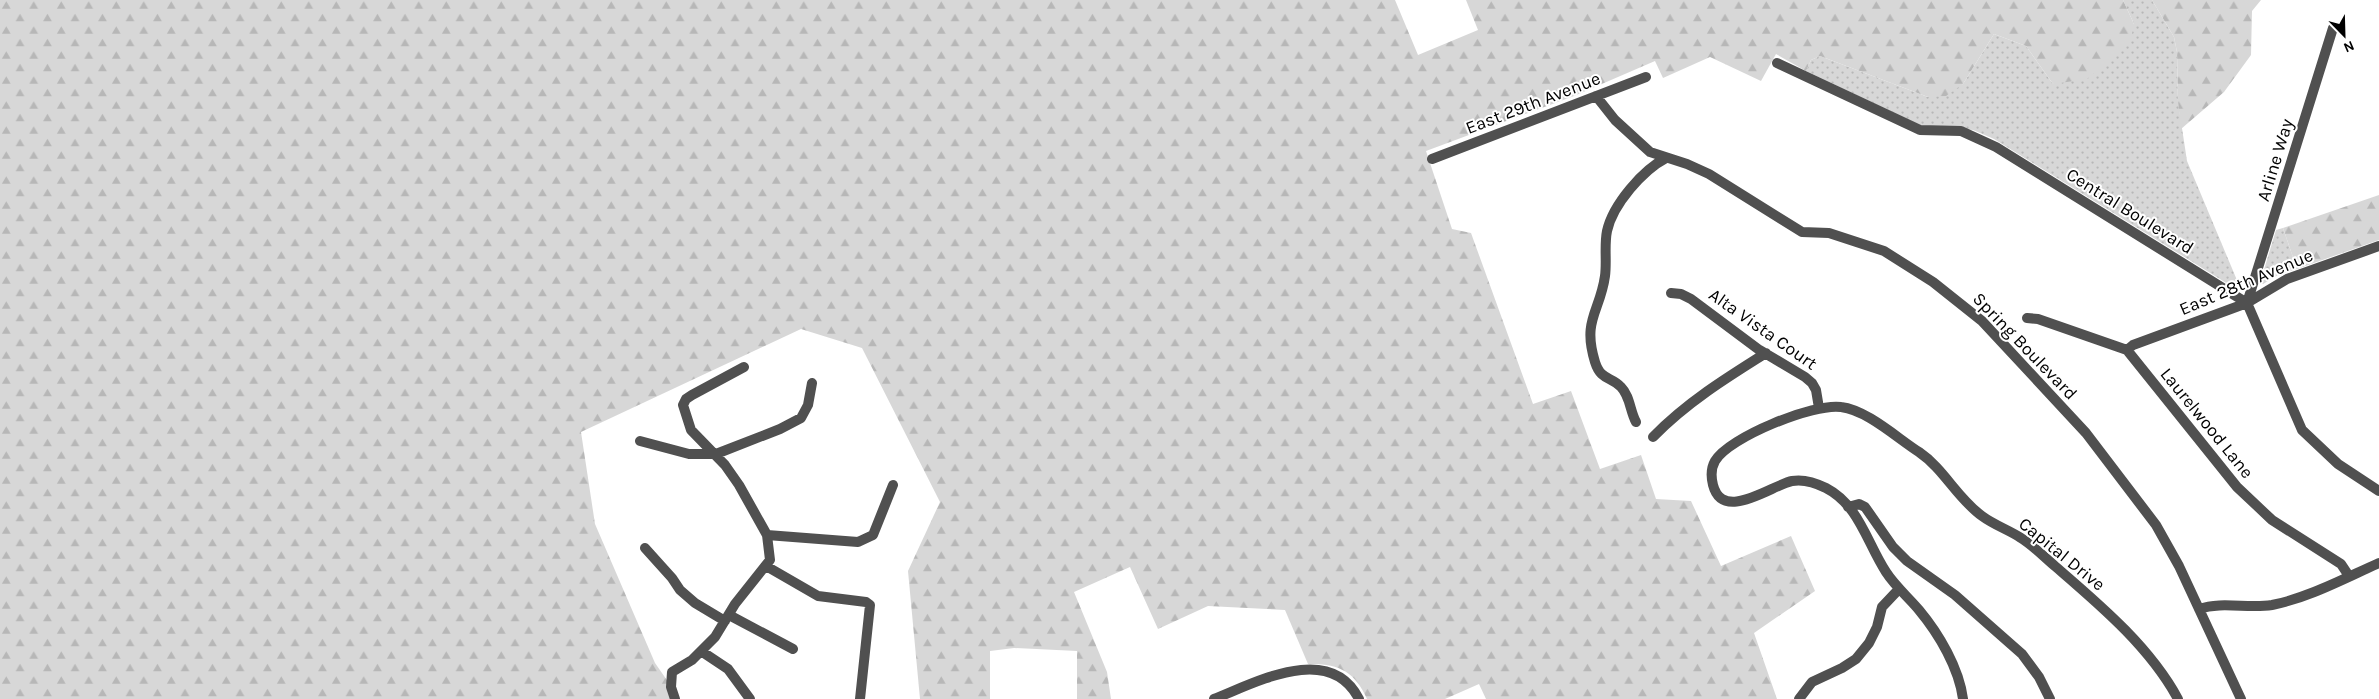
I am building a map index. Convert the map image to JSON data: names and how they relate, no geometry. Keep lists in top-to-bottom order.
{
  "streets": {
    "street": [
      "East 29th Avenue",
      "Arline Way",
      "Central Boulevard",
      "East 28th Avenue",
      "Alta Vista Court",
      "Spring Boulevard",
      "Laurelwood Lane",
      "Capital Drive"
    ]
  },
  "crossings": [
    ["East 29th Avenue", "Spring Boulevard"],
    ["Arline Way", "Central Boulevard"],
    ["Arline Way", "East 28th Avenue"],
    ["Central Boulevard", "East 28th Avenue"],
    ["East 28th Avenue", "Laurelwood Lane"],
    ["Alta Vista Court", "Capital Drive"]
  ],
  "north": "bottom right"
}
